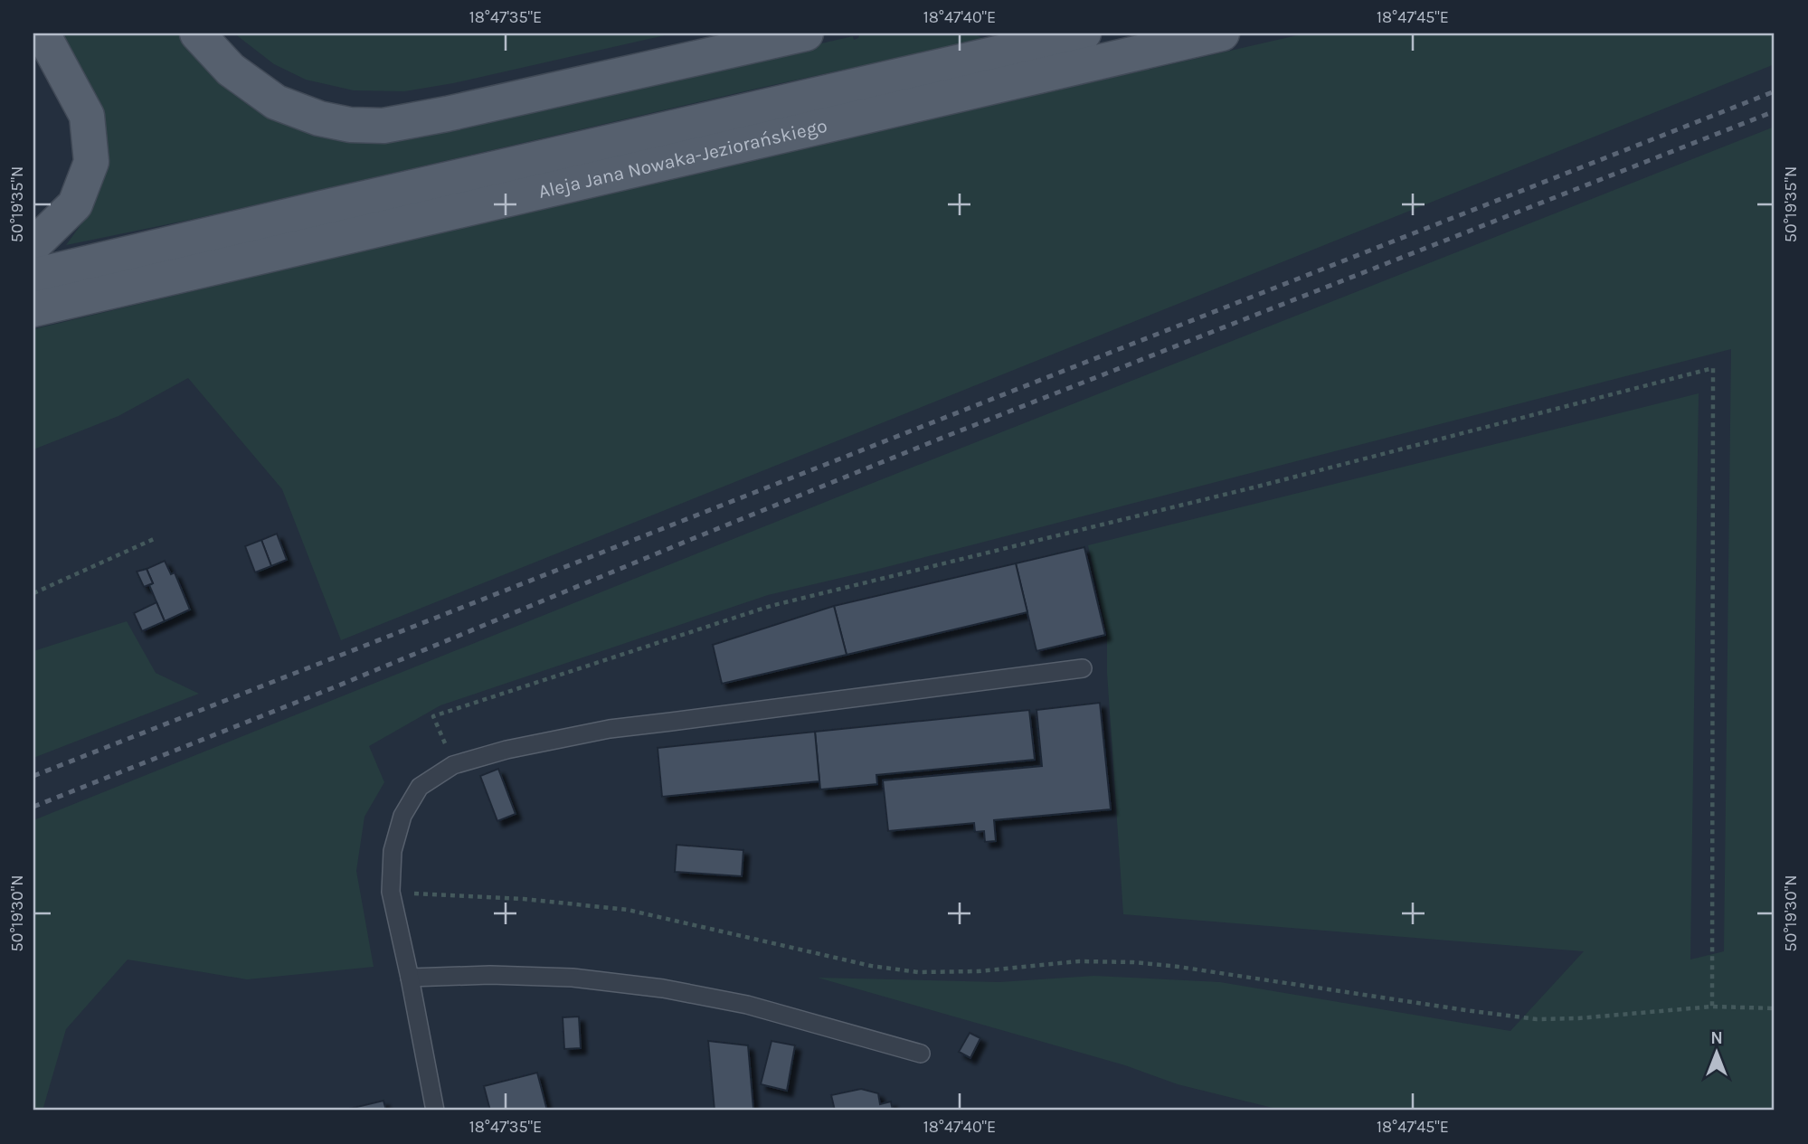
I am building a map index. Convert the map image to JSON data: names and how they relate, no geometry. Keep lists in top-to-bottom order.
{
  "streets": {
    "main road": ["Aleja Jana Nowaka-Jeziorańskiego"]
  },
  "north": "top",
  "coordinates": [
    "18°47'35\"E",
    "18°47'40\"E",
    "18°47'45\"E",
    "50°19'35\"N",
    "50°19'30\"N"
  ]
}
